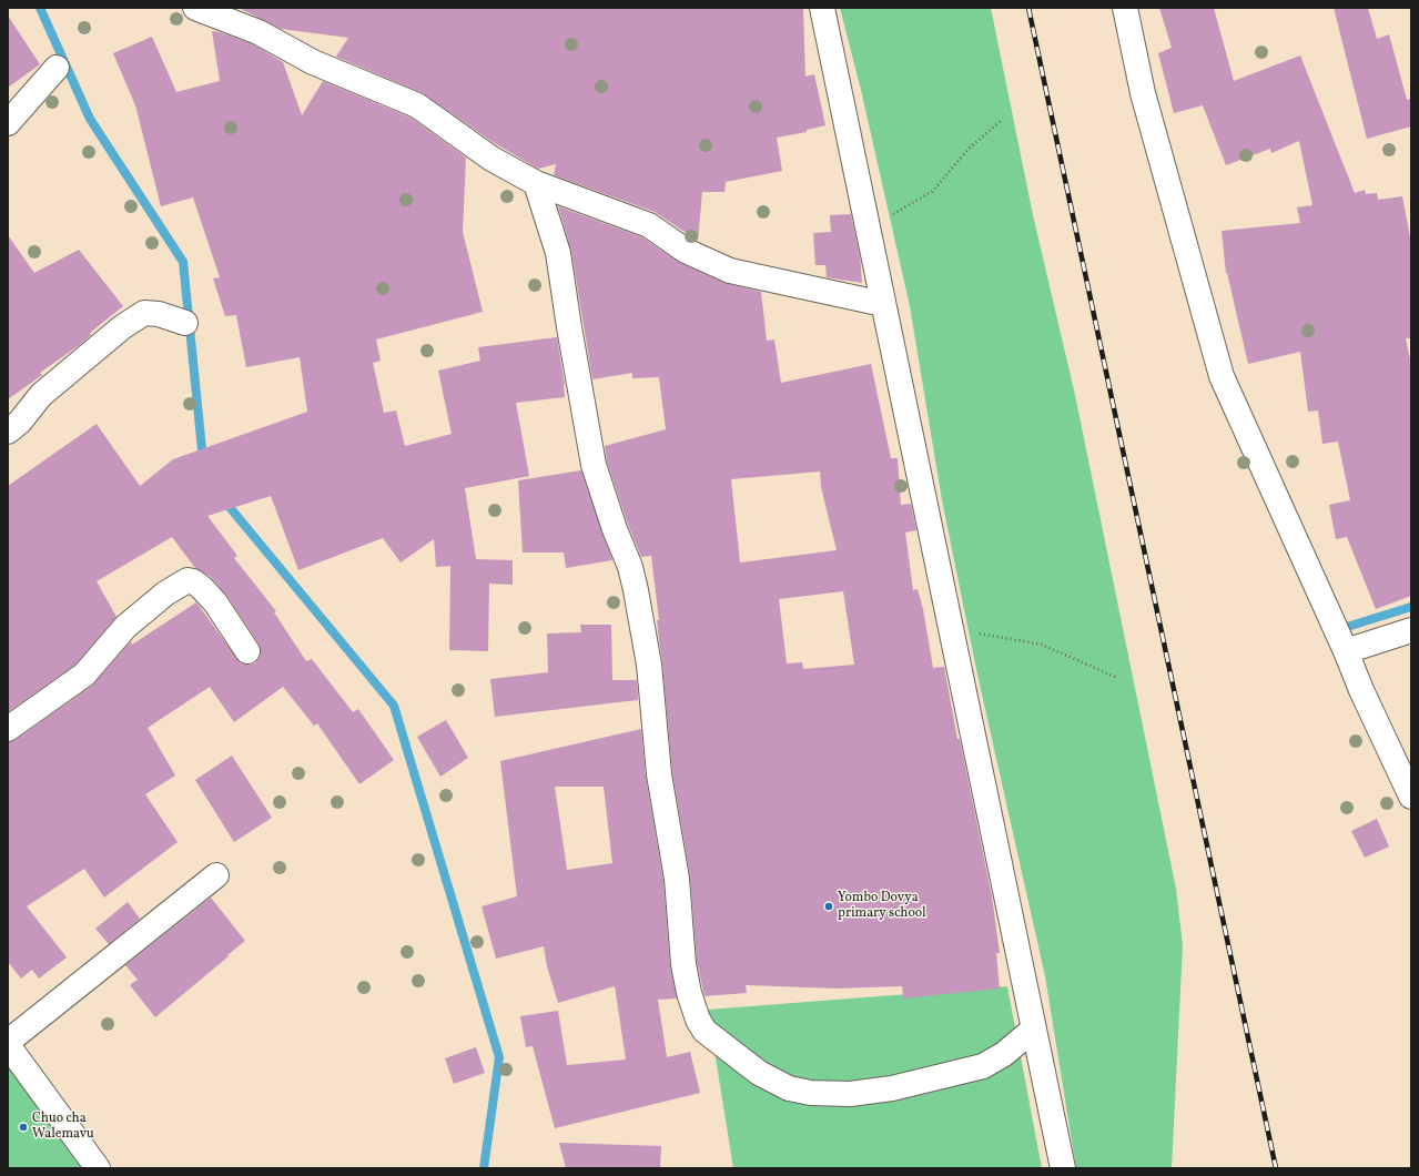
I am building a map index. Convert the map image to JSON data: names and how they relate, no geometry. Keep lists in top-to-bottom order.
{
  "places": ["Yombo Dovya primary school", "Chuo cha Walemavu"]
}
